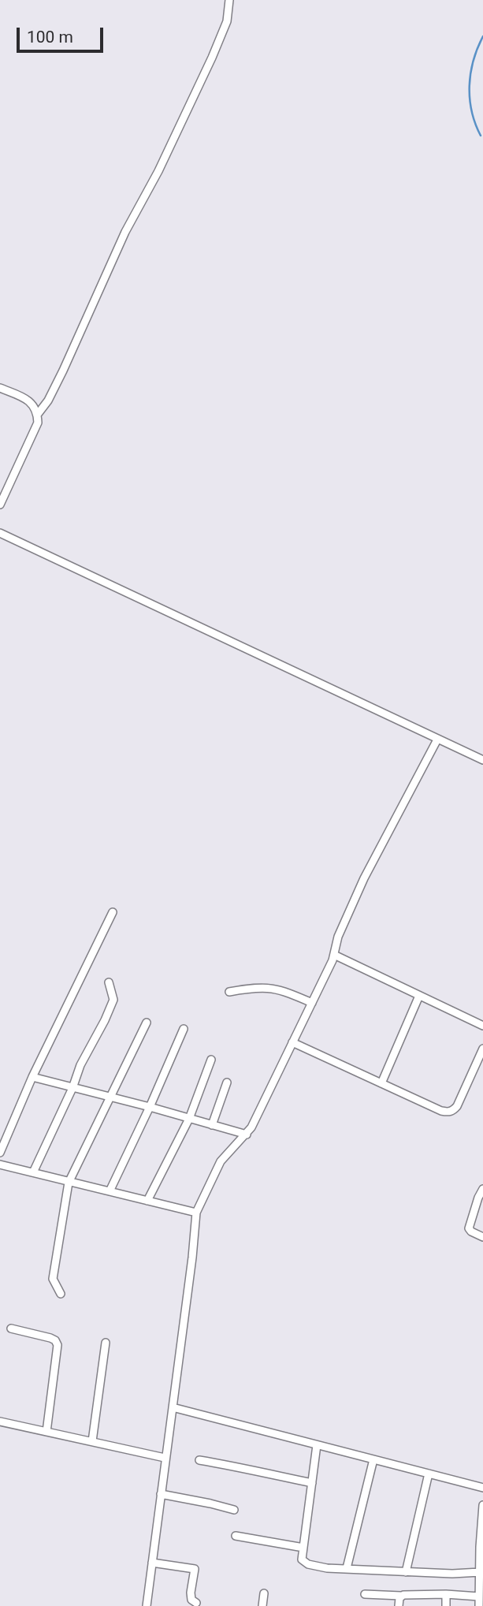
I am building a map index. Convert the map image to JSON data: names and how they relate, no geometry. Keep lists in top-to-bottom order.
{
  "scale_bar": "100 m"
}
